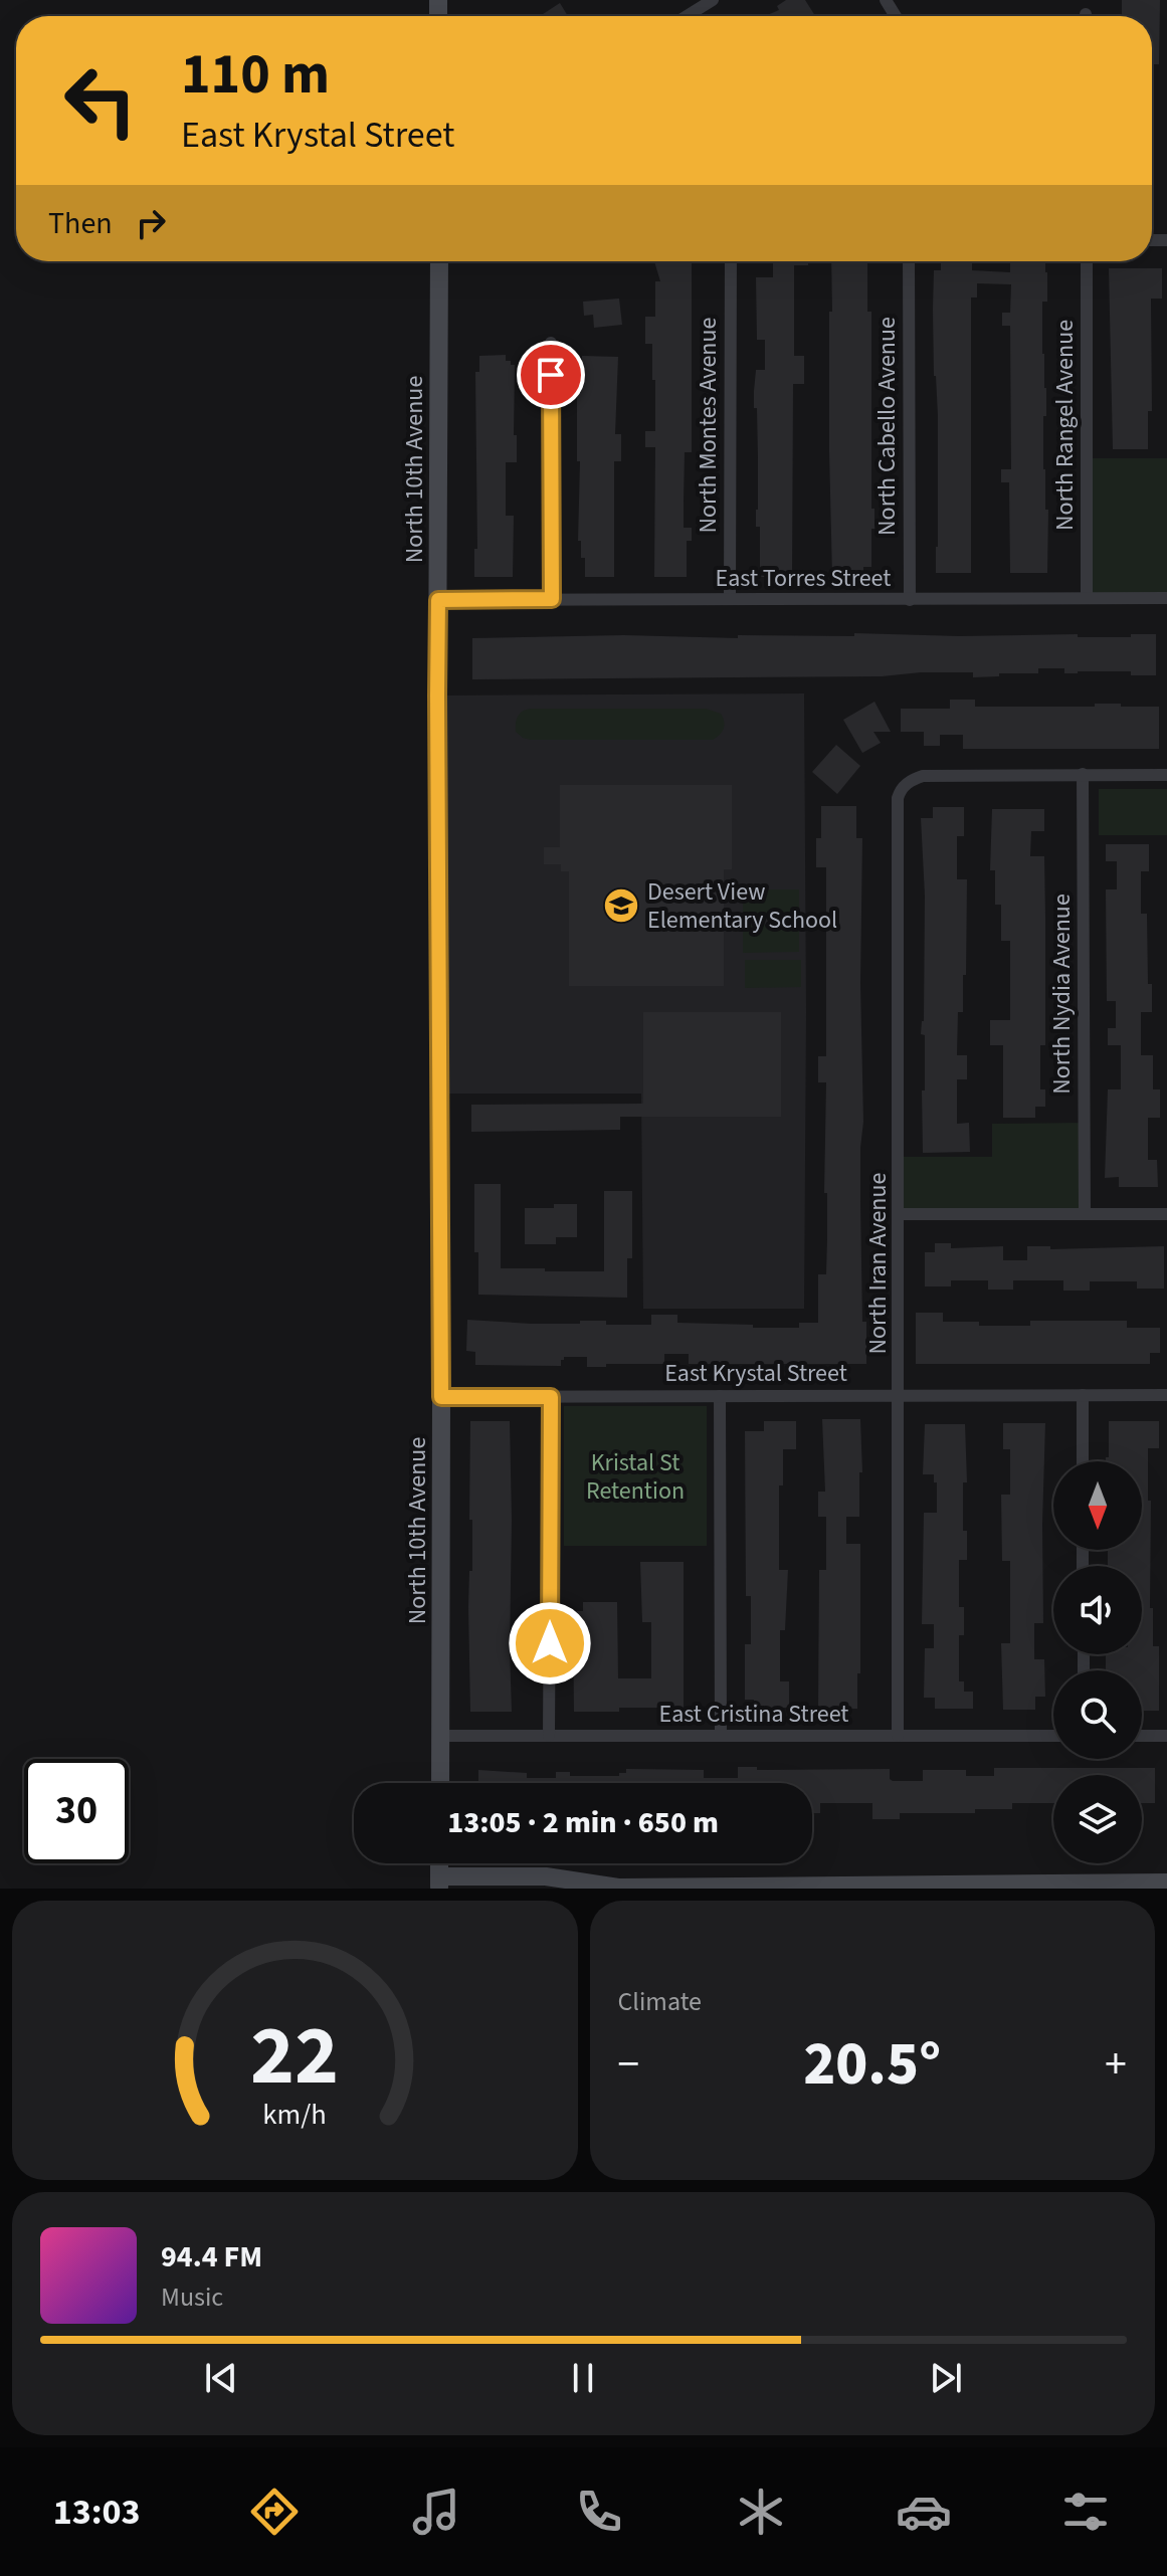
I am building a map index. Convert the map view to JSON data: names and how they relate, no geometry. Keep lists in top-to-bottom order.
{
  "streets": {
    "main road": ["North 10th Avenue"],
    "street": [
      "North Montes Avenue",
      "North Rangel Avenue",
      "North Cabello Avenue",
      "East Torres Street",
      "North Nydia Avenue",
      "North Iran Avenue",
      "East Krystal Street",
      "East Cristina Street"
    ]
  },
  "crossings": [
    ["North Montes Avenue", "East Torres Street"],
    ["North Rangel Avenue", "East Torres Street"],
    ["North Cabello Avenue", "East Torres Street"],
    ["North 10th Avenue", "East Torres Street"],
    ["North 10th Avenue", "East Krystal Street"],
    ["North 10th Avenue", "East Cristina Street"],
    ["North Nydia Avenue", "North Iran Avenue"],
    ["North Iran Avenue", "East Krystal Street"],
    ["North Iran Avenue", "East Cristina Street"]
  ],
  "parks": ["Kristal St Retention"],
  "places": {
    "school or university": ["Desert View Elementary School"]
  },
  "north": "bottom",
  "page": {
    "turn": ["110 m", "East Krystal Street"],
    "then": "Then",
    "limit": "30",
    "trip": "13:05 · 2 min · 650 m",
    "tile": "Climate",
    "heat": ["−", "20.5°", "+"],
    "song": ["94.4 FM", "Music"],
    "tabs": "13:03",
    "gauge": ["22", "km/h"]
  }
}
